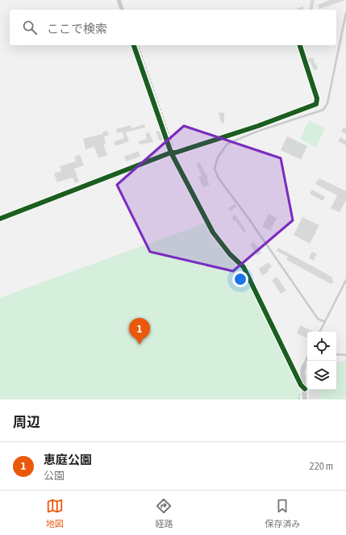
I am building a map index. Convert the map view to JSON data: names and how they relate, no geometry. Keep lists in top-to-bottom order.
{
  "page": {
    "search": "ここで検索",
    "pins": "1",
    "heading": "周辺",
    "list": [
      {
        "mark": "1",
        "name": "恵庭公園",
        "note": "公園",
        "value": "220 m"
      }
    ],
    "nav": ["地図", "経路", "保存済み"]
  }
}
